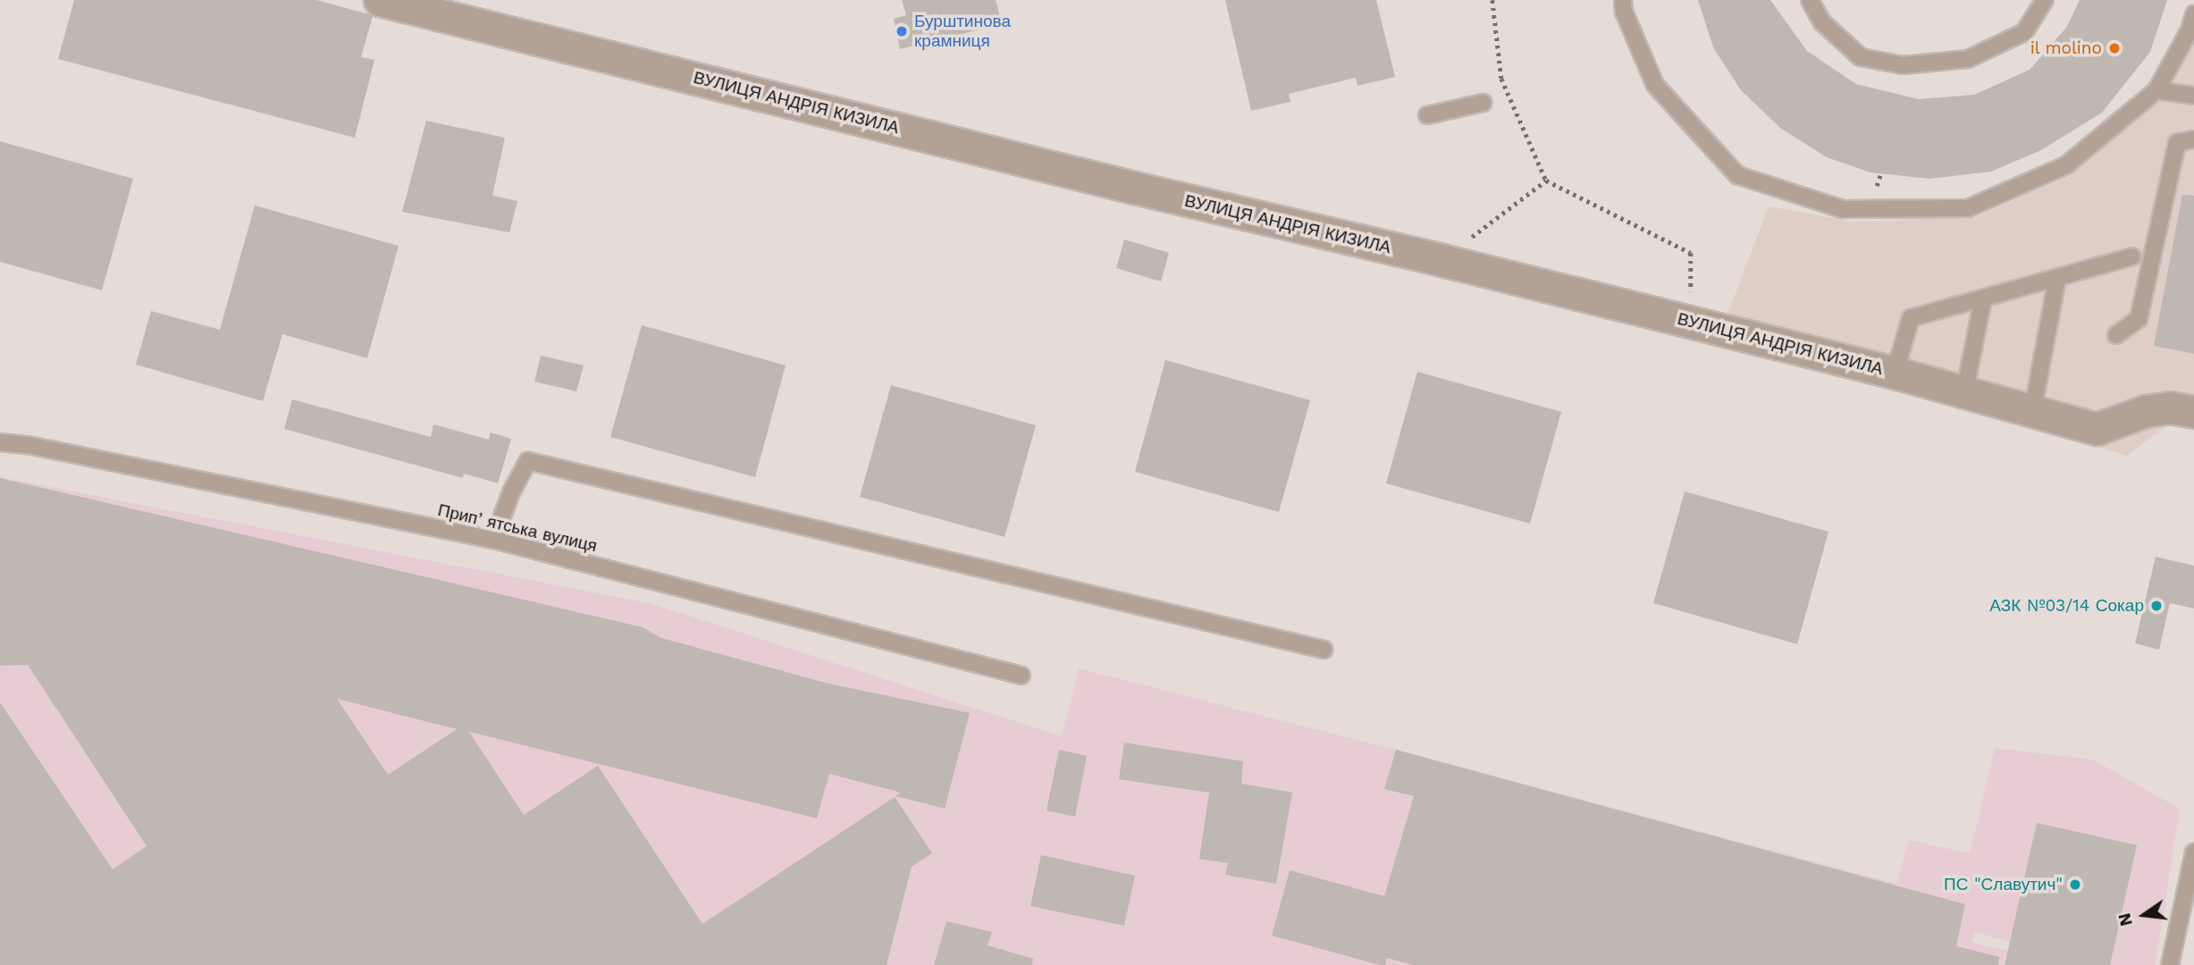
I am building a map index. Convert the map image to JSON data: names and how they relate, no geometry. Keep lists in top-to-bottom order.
{
  "streets": {
    "street": ["ВУЛИЦЯ АНДРІЯ КИЗИЛА"],
    "lane": ["Припʼятська вулиця"]
  },
  "places": [
    "Бурштинова крамниця",
    "il molino",
    "АЗК №03/14 Сокар",
    "ПС \"Славутич\""
  ],
  "north": "left"
}
